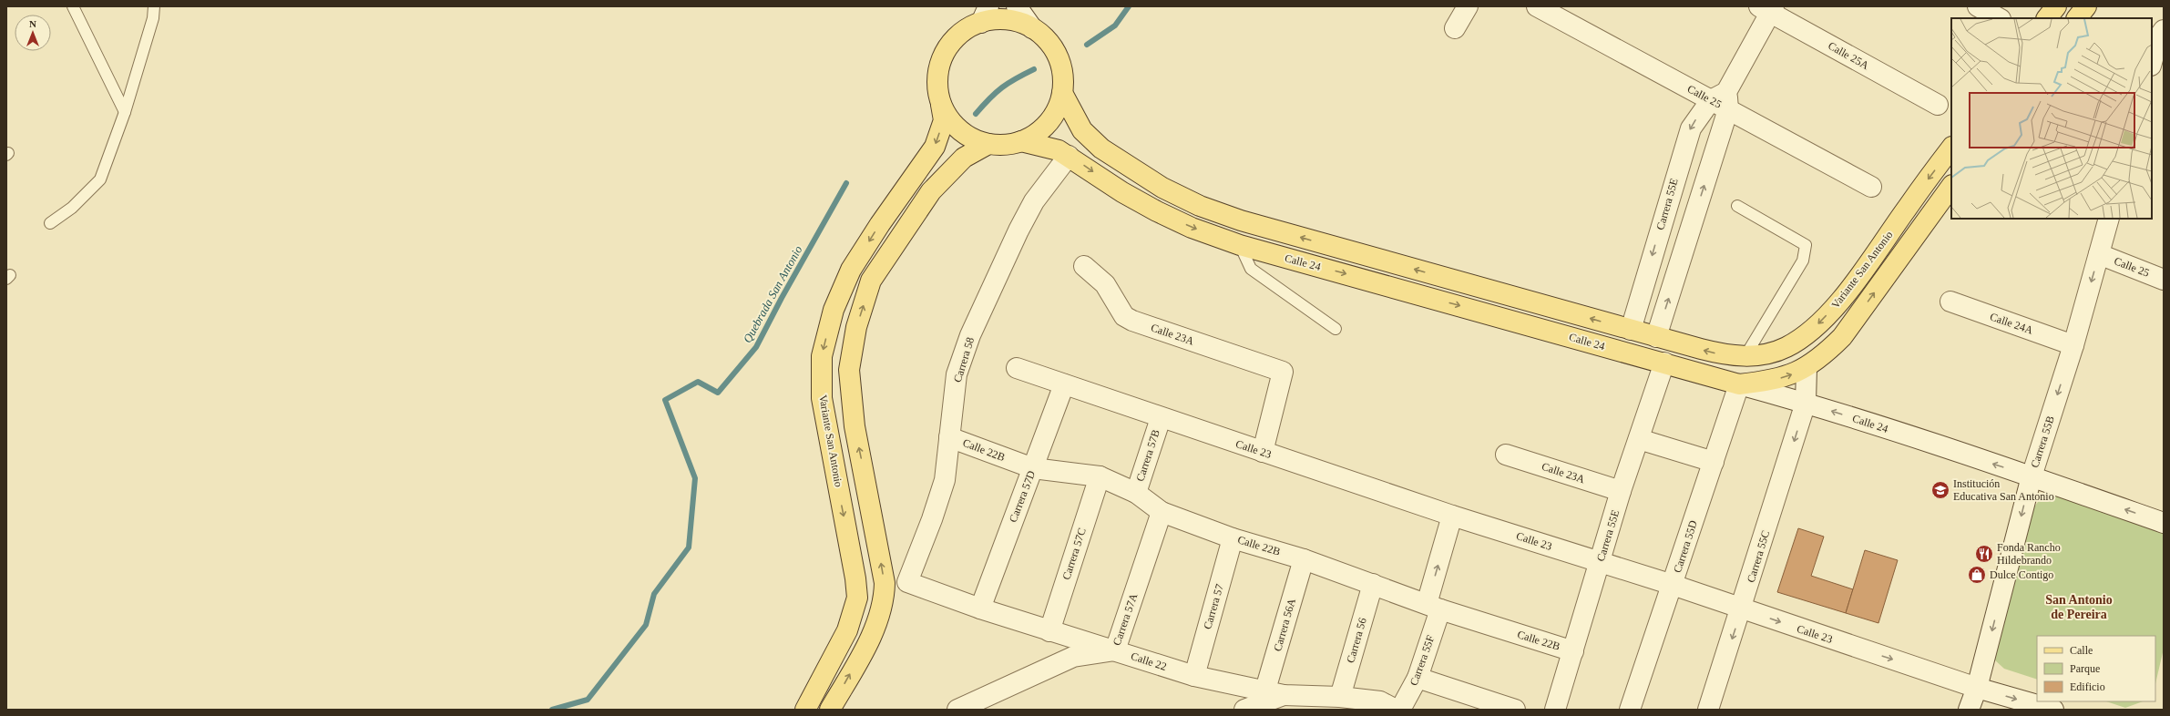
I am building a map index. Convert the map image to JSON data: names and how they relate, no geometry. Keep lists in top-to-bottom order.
{
  "streets": {
    "main road": ["Calle 24", "Variante San Antonio"],
    "street": [
      "Calle 25A",
      "Calle 25",
      "Carrera 55E",
      "Calle 24A",
      "Calle 23A",
      "Carrera 58",
      "Carrera 55B",
      "Calle 23",
      "Calle 22B",
      "Carrera 57B",
      "Carrera 57D",
      "Carrera 55D",
      "Carrera 57C",
      "Carrera 55C",
      "Carrera 57",
      "Carrera 57A",
      "Carrera 56A",
      "Carrera 56",
      "Carrera 55F",
      "Calle 22"
    ]
  },
  "crossings": [
    ["Calle 25A", "Carrera 55E"],
    ["Calle 25", "Carrera 55E"],
    ["Calle 25", "Carrera 55B"],
    ["Carrera 55E", "Calle 24"],
    ["Carrera 55E", "Calle 23A"],
    ["Carrera 55E", "Calle 23"],
    ["Carrera 55E", "Calle 22B"],
    ["Calle 24", "Variante San Antonio"],
    ["Calle 24", "Carrera 58"],
    ["Calle 24", "Carrera 55B"],
    ["Calle 24", "Carrera 55D"],
    ["Calle 24", "Carrera 55C"],
    ["Variante San Antonio", "Carrera 55D"],
    ["Variante San Antonio", "Carrera 55C"],
    ["Calle 24A", "Carrera 55B"],
    ["Calle 23A", "Calle 23"],
    ["Carrera 58", "Calle 22B"],
    ["Carrera 58", "Calle 22"],
    ["Carrera 55B", "Calle 23"],
    ["Calle 23", "Carrera 57B"],
    ["Calle 23", "Carrera 57D"],
    ["Calle 23", "Carrera 55D"],
    ["Calle 23", "Carrera 55C"],
    ["Calle 23", "Carrera 55F"],
    ["Calle 22B", "Carrera 57B"],
    ["Calle 22B", "Carrera 57D"],
    ["Calle 22B", "Carrera 57C"],
    ["Calle 22B", "Carrera 57"],
    ["Calle 22B", "Carrera 57A"],
    ["Calle 22B", "Carrera 56A"],
    ["Calle 22B", "Carrera 56"],
    ["Calle 22B", "Carrera 55F"],
    ["Carrera 57D", "Calle 22"],
    ["Carrera 57C", "Calle 22"],
    ["Carrera 57", "Calle 22"],
    ["Carrera 57A", "Calle 22"],
    ["Carrera 56A", "Calle 22"],
    ["Carrera 56", "Calle 22"]
  ],
  "one_way": ["Carrera 55B", "Carrera 55C", "Carrera 55F"],
  "districts": ["San Antonio de Pereira"],
  "water": ["Quebrada San Antonio"],
  "places": {
    "school or university": ["Institución Educativa San Antonio"],
    "restaurant": ["Fonda Rancho Hildebrando"],
    "shop": ["Dulce Contigo"]
  },
  "legend": ["Calle", "Parque", "Edificio"],
  "north": "top"
}
